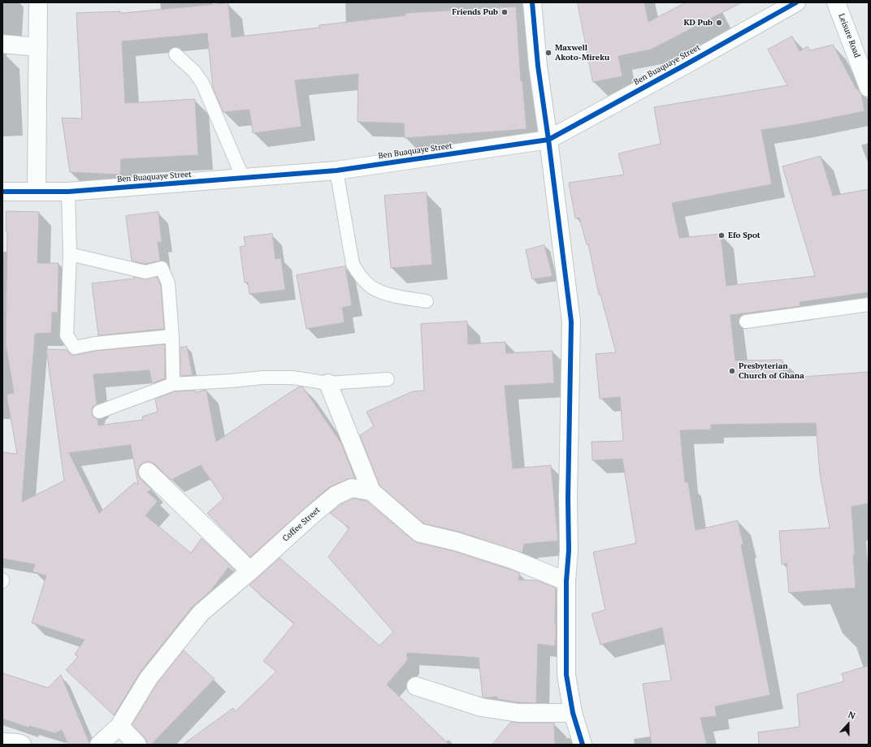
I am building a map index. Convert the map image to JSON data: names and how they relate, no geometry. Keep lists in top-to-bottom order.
{
  "streets": {
    "street": ["Leisure Road", "Ben Buaquaye Street", "Coffee Street"]
  },
  "places": [
    "Friends Pub",
    "KD Pub",
    "Maxwell Akoto-Mireku",
    "Efo Spot",
    "Presbyterian Church of Ghana"
  ],
  "north": "top"
}
